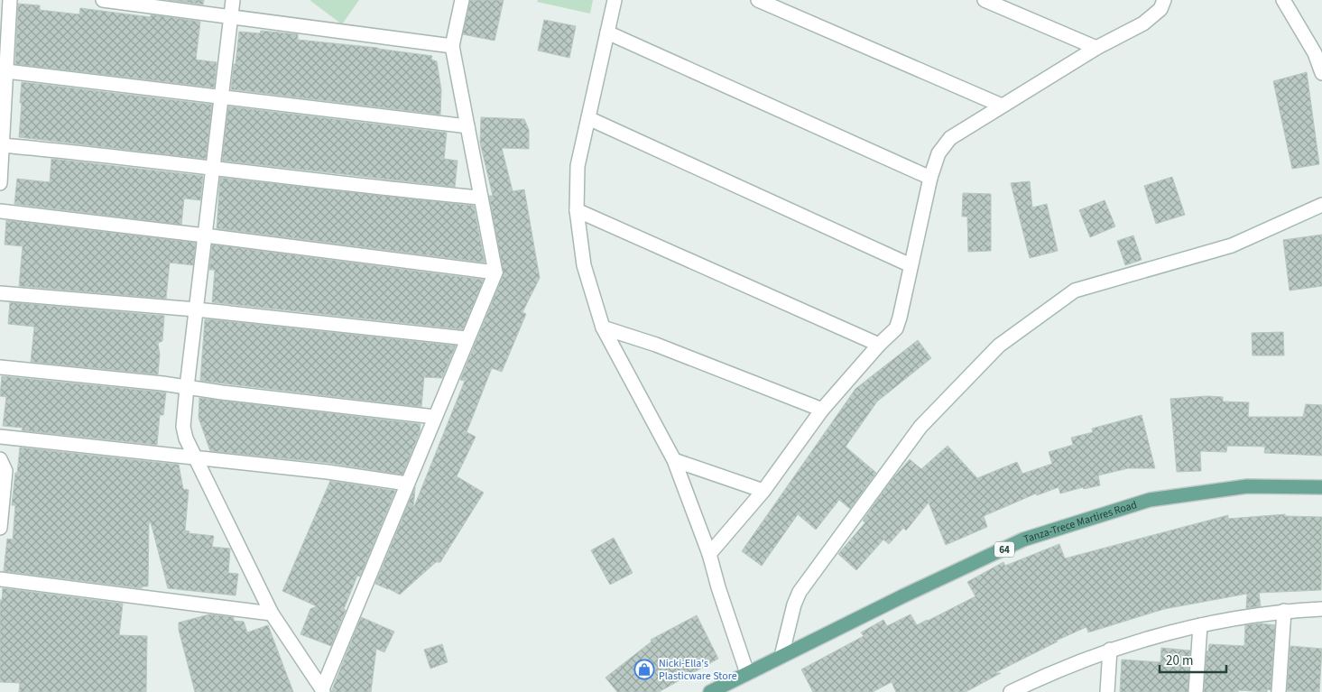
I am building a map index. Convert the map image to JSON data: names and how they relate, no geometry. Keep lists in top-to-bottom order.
{
  "streets": {
    "main road": ["Tanza-Trece Martires Road", "64"]
  },
  "places": {
    "shop": ["Nicki-Ella's Plasticware Store"]
  },
  "scale_bar": "20 m"
}
